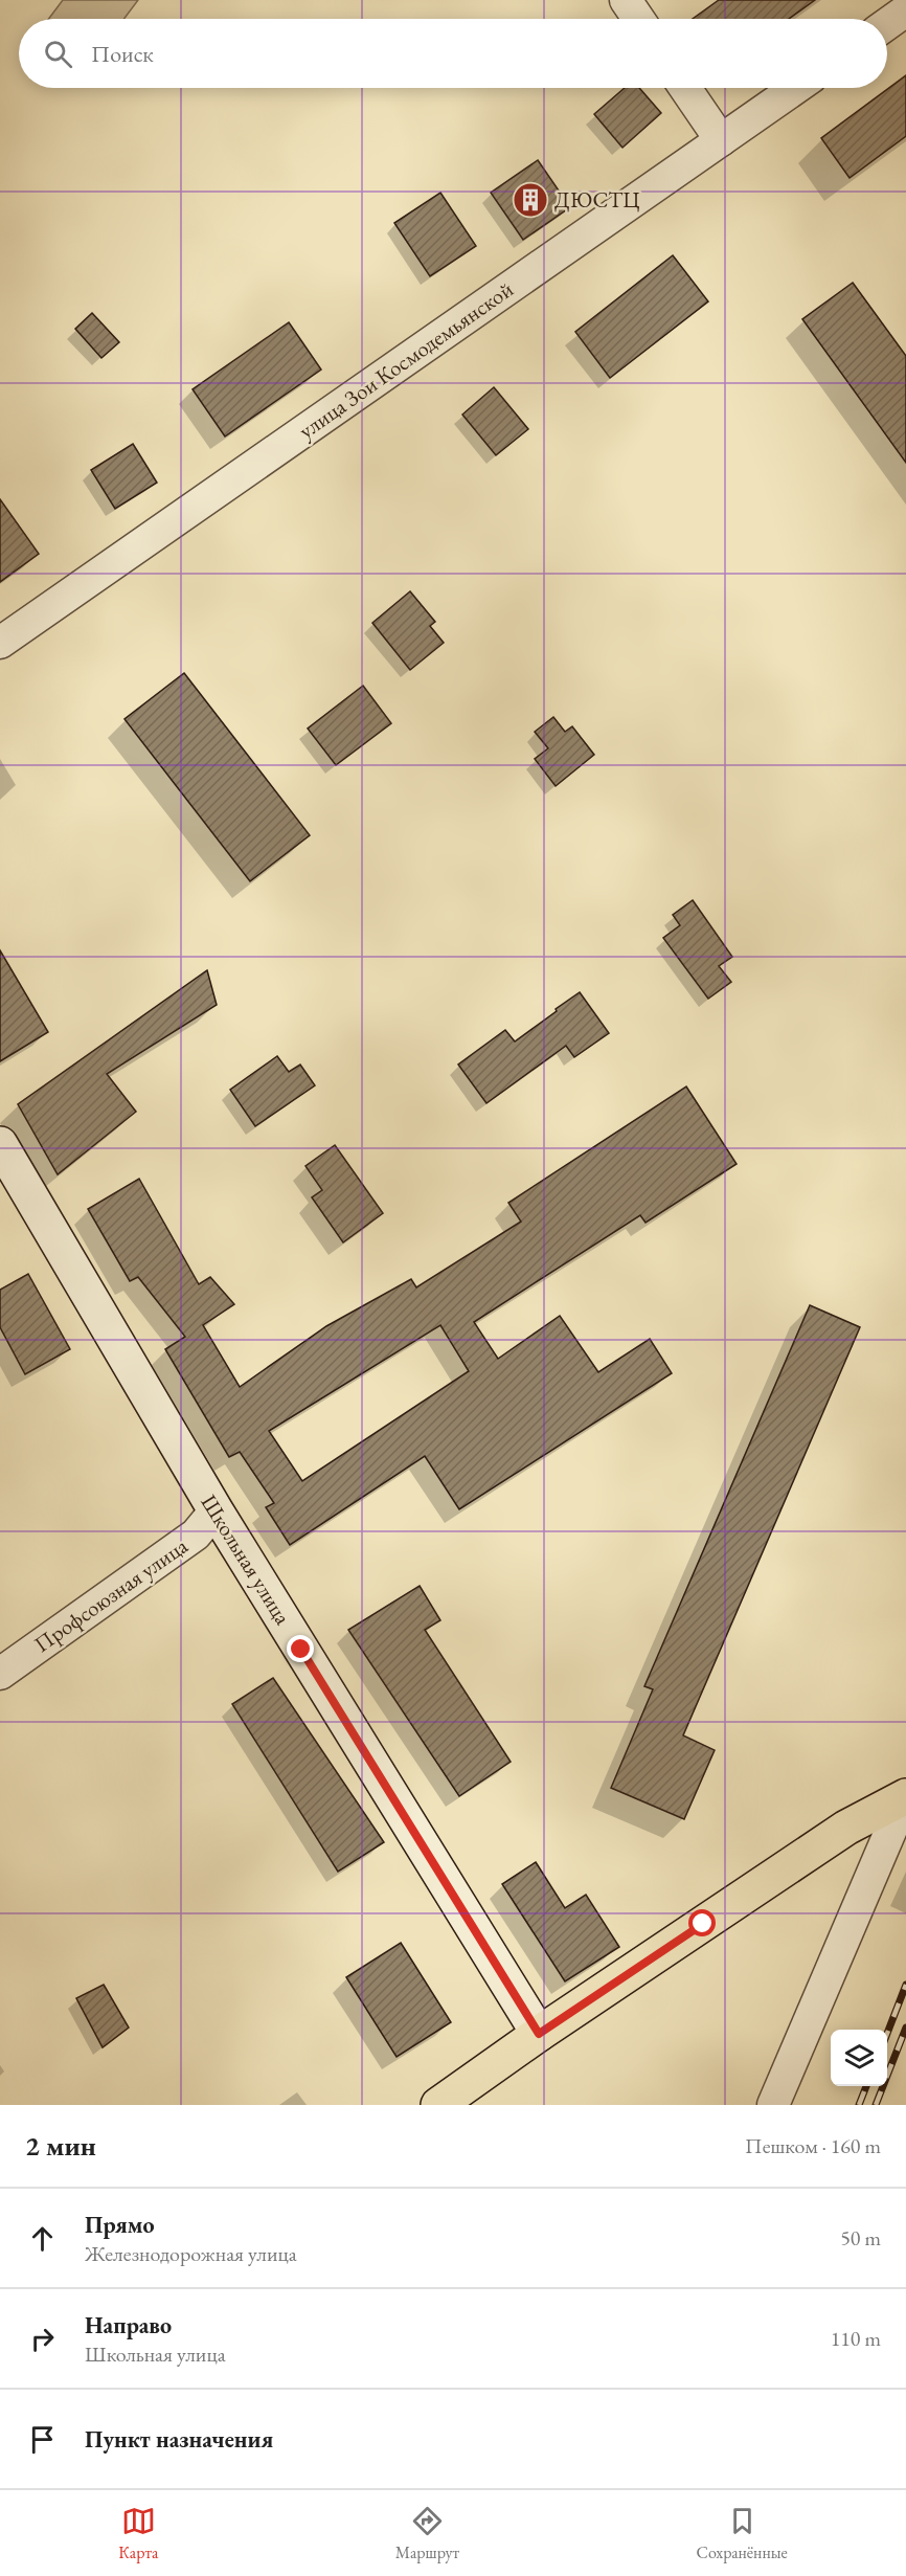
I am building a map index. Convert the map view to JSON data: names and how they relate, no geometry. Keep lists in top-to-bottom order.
{
  "streets": {
    "main road": ["Школьная улица"],
    "street": ["улица Зои Космодемьянской", "Профсоюзная улица"]
  },
  "crossings": [
    ["Школьная улица", "Профсоюзная улица"]
  ],
  "places": {
    "building": ["ДЮСТЦ"]
  },
  "page": {
    "search": "Поиск",
    "heading": ["2 мин", "Пешком · 160 m"],
    "list": [
      ["Прямо", "Железнодорожная улица", "50 m"],
      ["Направо", "Школьная улица", "110 m"],
      "Пункт назначения"
    ],
    "nav": ["Карта", "Маршрут", "Сохранённые"]
  }
}
